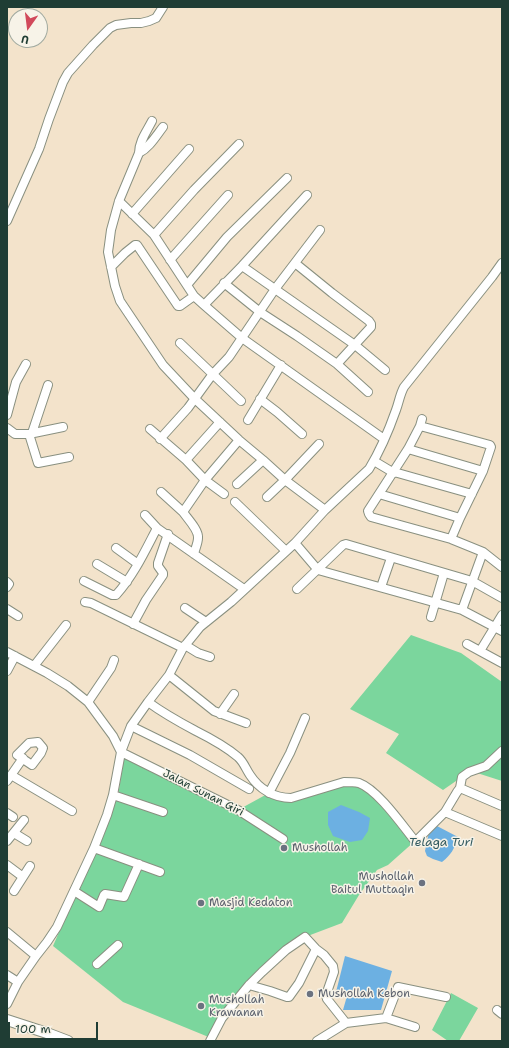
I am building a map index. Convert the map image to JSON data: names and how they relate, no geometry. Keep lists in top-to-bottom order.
{
  "streets": {
    "street": ["Jalan Sunan Giri"]
  },
  "water": ["Telaga Turi"],
  "places": [
    "Mushollah",
    "Mushollah Baitul Muttaqin",
    "Masjid Kedaton",
    "Mushollah Kebon",
    "Mushollah Krawanan"
  ],
  "scale_bar": "100 m",
  "north": "bottom"
}
